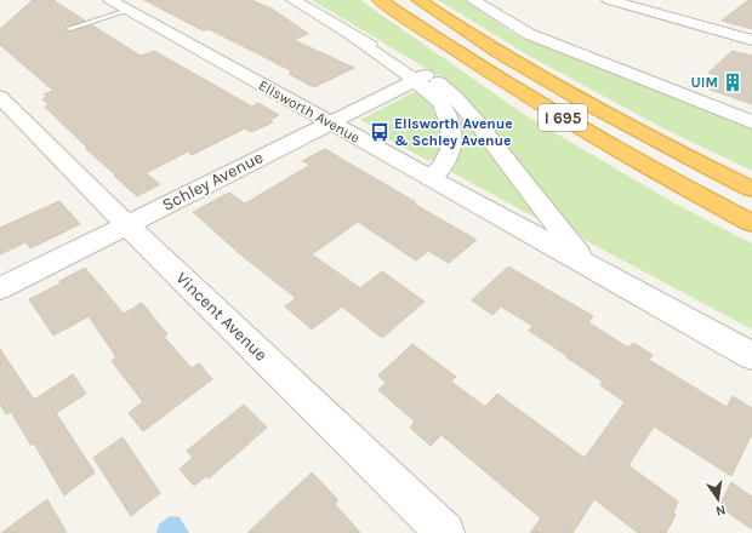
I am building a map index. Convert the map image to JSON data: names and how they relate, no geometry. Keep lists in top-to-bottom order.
{
  "streets": {
    "highway": ["I 695"],
    "street": ["Ellsworth Avenue", "Schley Avenue", "Vincent Avenue"]
  },
  "crossings": [
    ["Ellsworth Avenue", "Schley Avenue"],
    ["Schley Avenue", "Vincent Avenue"]
  ],
  "places": {
    "building": ["UIM"],
    "bus stop": ["Ellsworth Avenue & Schley Avenue"]
  },
  "north": "bottom"
}
